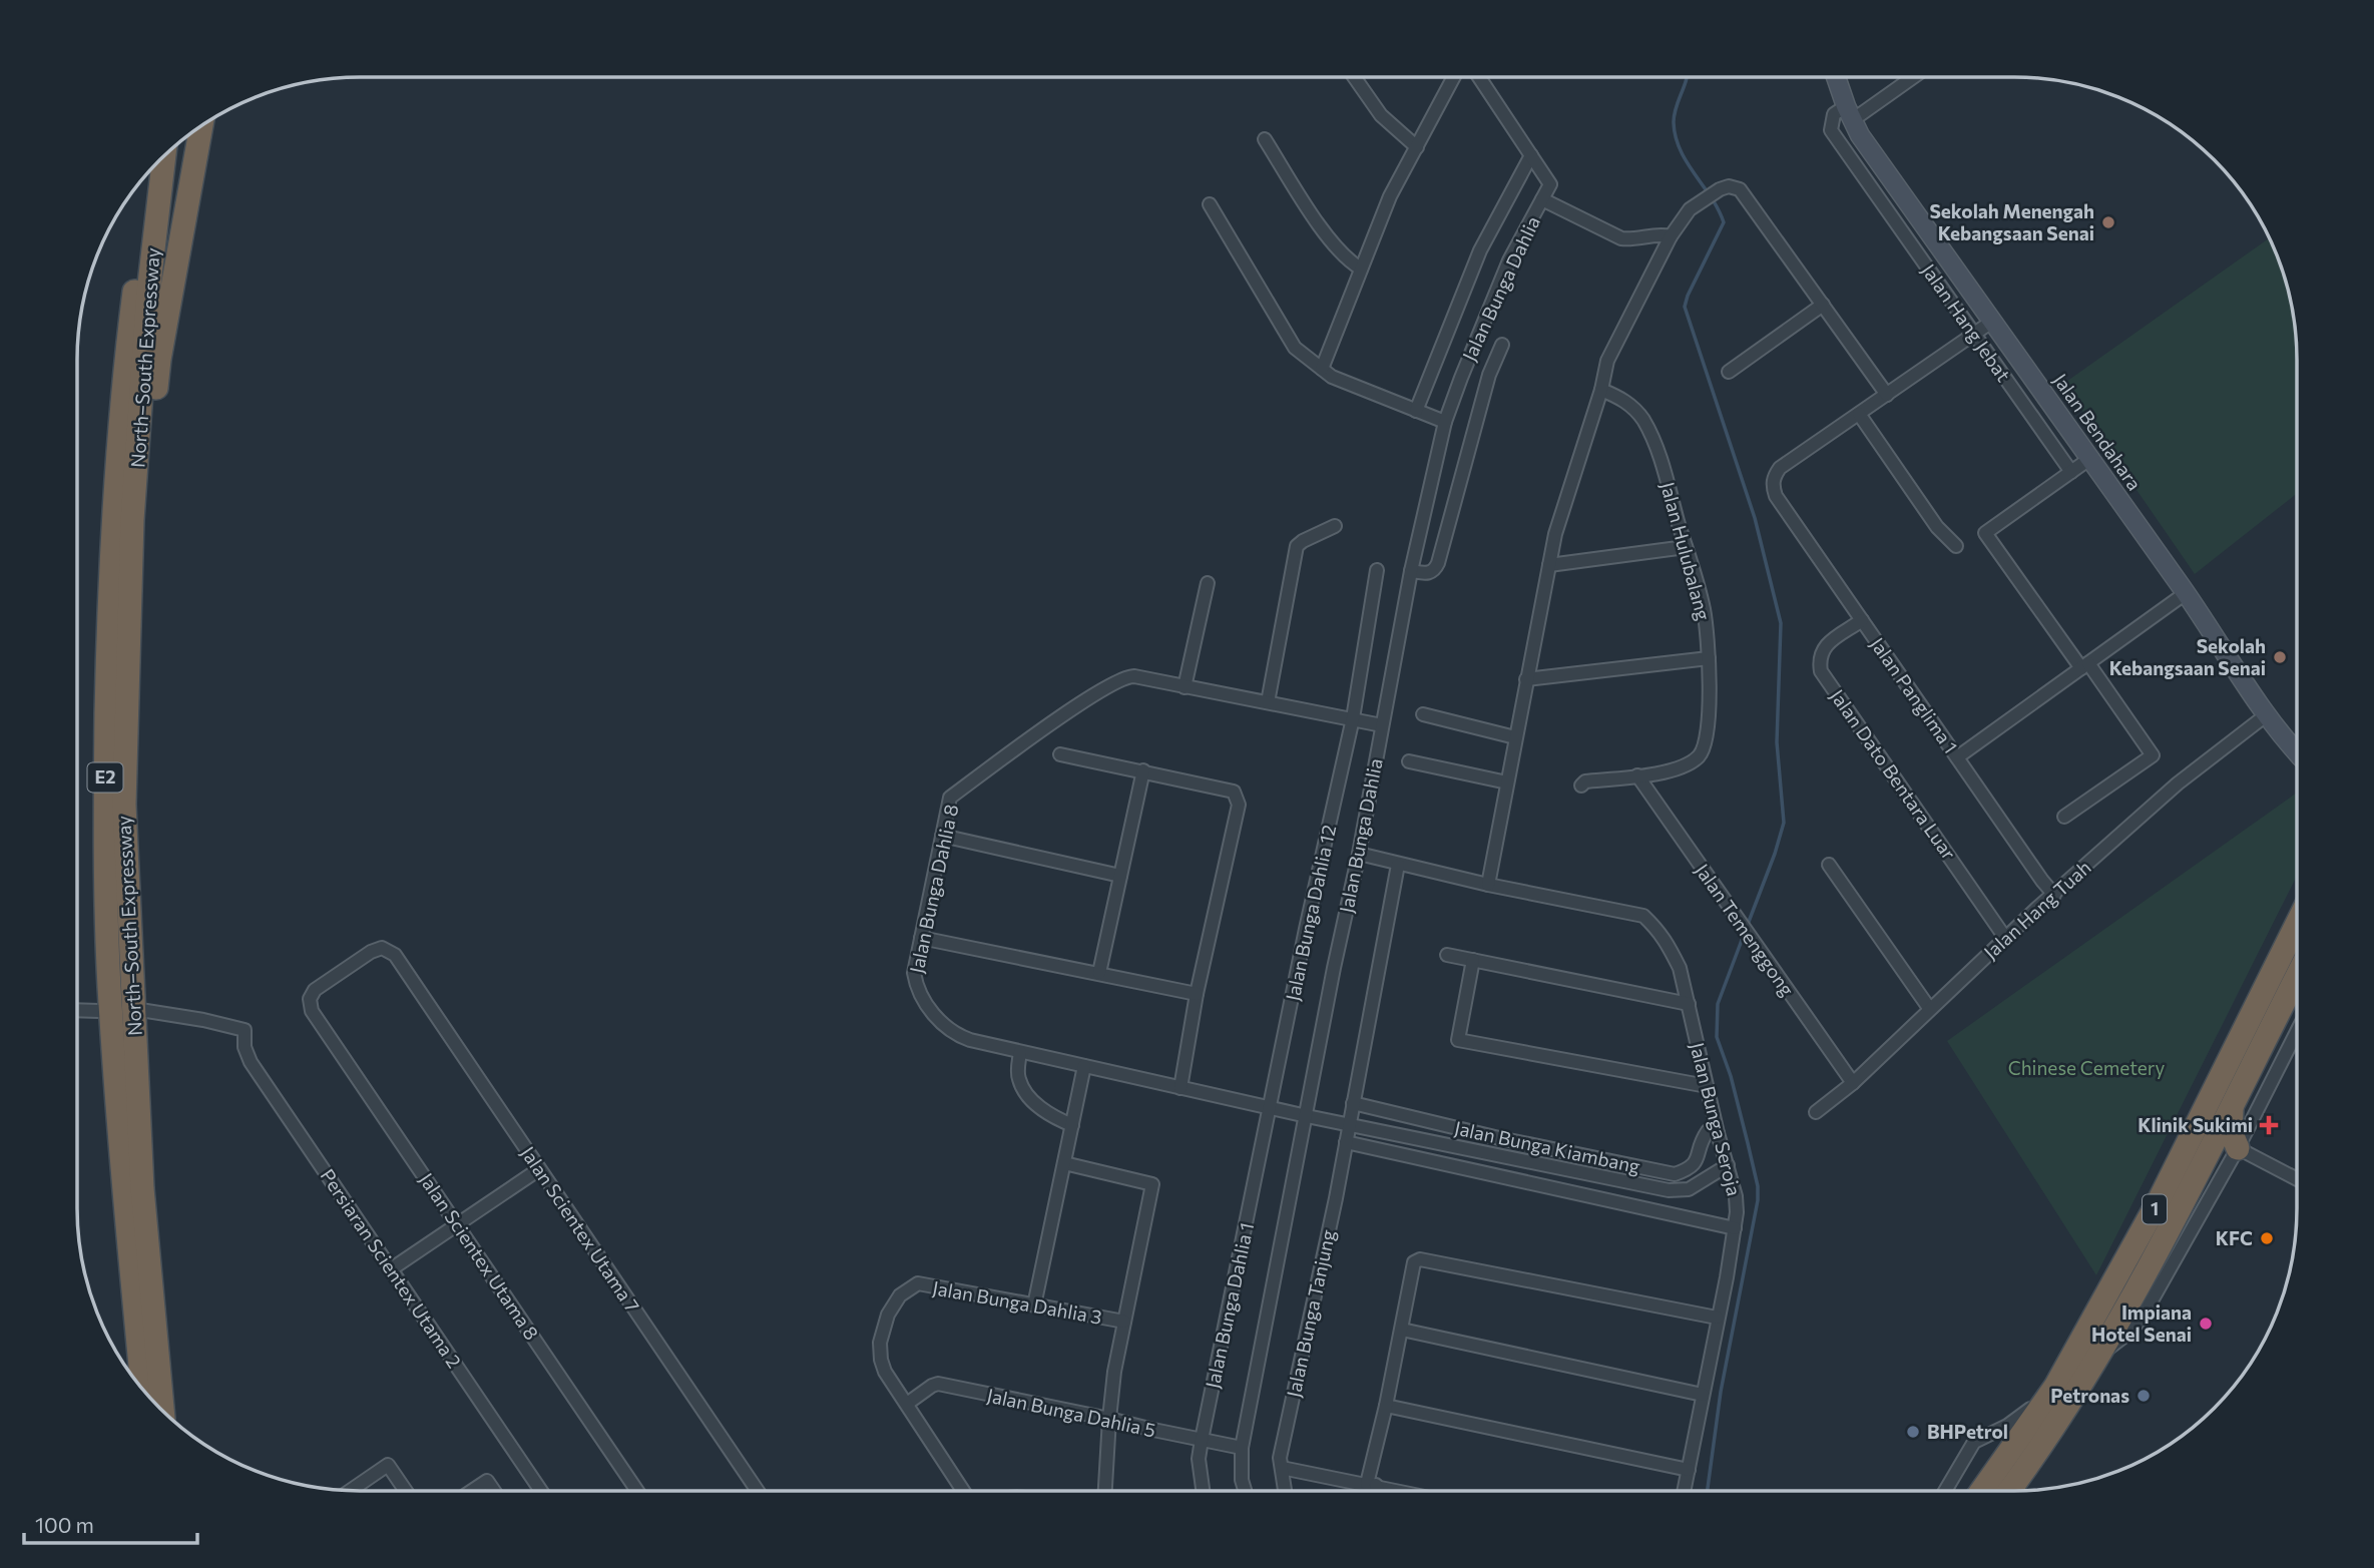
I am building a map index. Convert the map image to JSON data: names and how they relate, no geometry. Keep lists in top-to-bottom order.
{
  "streets": {
    "highway": ["North–South Expressway", "E2", "1"],
    "street": [
      "Jalan Bunga Dahlia",
      "Jalan Hang Jebat",
      "Jalan Bendahara",
      "Jalan Hulubalang",
      "Jalan Panglima 1",
      "Jalan Dato Bentara Luar",
      "Jalan Bunga Dahlia 8",
      "Jalan Hang Tuah",
      "Jalan Bunga Dahlia 12",
      "Jalan Temenggong",
      "Jalan Bunga Seroja",
      "Jalan Bunga Kiambang",
      "Jalan Scientex Utama 7",
      "Jalan Scientex Utama 8",
      "Persiaran Scientex Utama 2",
      "Jalan Bunga Dahlia 3",
      "Jalan Bunga Dahlia 1",
      "Jalan Bunga Tanjung",
      "Jalan Bunga Dahlia 5"
    ]
  },
  "crossings": [
    ["Jalan Bunga Dahlia", "Jalan Bunga Dahlia 8"],
    ["Jalan Bunga Dahlia", "Jalan Bunga Dahlia 5"],
    ["Jalan Hang Jebat", "Jalan Bendahara"],
    ["Jalan Bendahara", "Jalan Hang Tuah"],
    ["Jalan Hulubalang", "Jalan Temenggong"],
    ["Jalan Panglima 1", "Jalan Dato Bentara Luar"],
    ["Jalan Panglima 1", "Jalan Hang Tuah"],
    ["Jalan Dato Bentara Luar", "Jalan Hang Tuah"],
    ["Jalan Bunga Dahlia 8", "Jalan Bunga Dahlia 12"],
    ["Jalan Bunga Dahlia 8", "Jalan Bunga Seroja"],
    ["Jalan Bunga Dahlia 8", "Jalan Bunga Dahlia 1"],
    ["Jalan Bunga Dahlia 8", "Jalan Bunga Tanjung"],
    ["Jalan Hang Tuah", "Jalan Temenggong"],
    ["Jalan Bunga Dahlia 12", "Jalan Bunga Dahlia 1"],
    ["Jalan Bunga Seroja", "Jalan Bunga Kiambang"],
    ["Jalan Bunga Kiambang", "Jalan Bunga Tanjung"],
    ["Jalan Scientex Utama 7", "Jalan Scientex Utama 8"],
    ["Jalan Bunga Dahlia 3", "Jalan Bunga Dahlia 5"],
    ["Jalan Bunga Dahlia 1", "Jalan Bunga Dahlia 5"]
  ],
  "parks": ["Chinese Cemetery"],
  "places": {
    "other": [
      "Sekolah Menengah Kebangsaan Senai",
      "Sekolah Kebangsaan Senai",
      "KFC",
      "Impiana Hotel Senai",
      "Petronas",
      "BHPetrol"
    ],
    "health": ["Klinik Sukimi"]
  },
  "scale_bar": "100 m"
}
